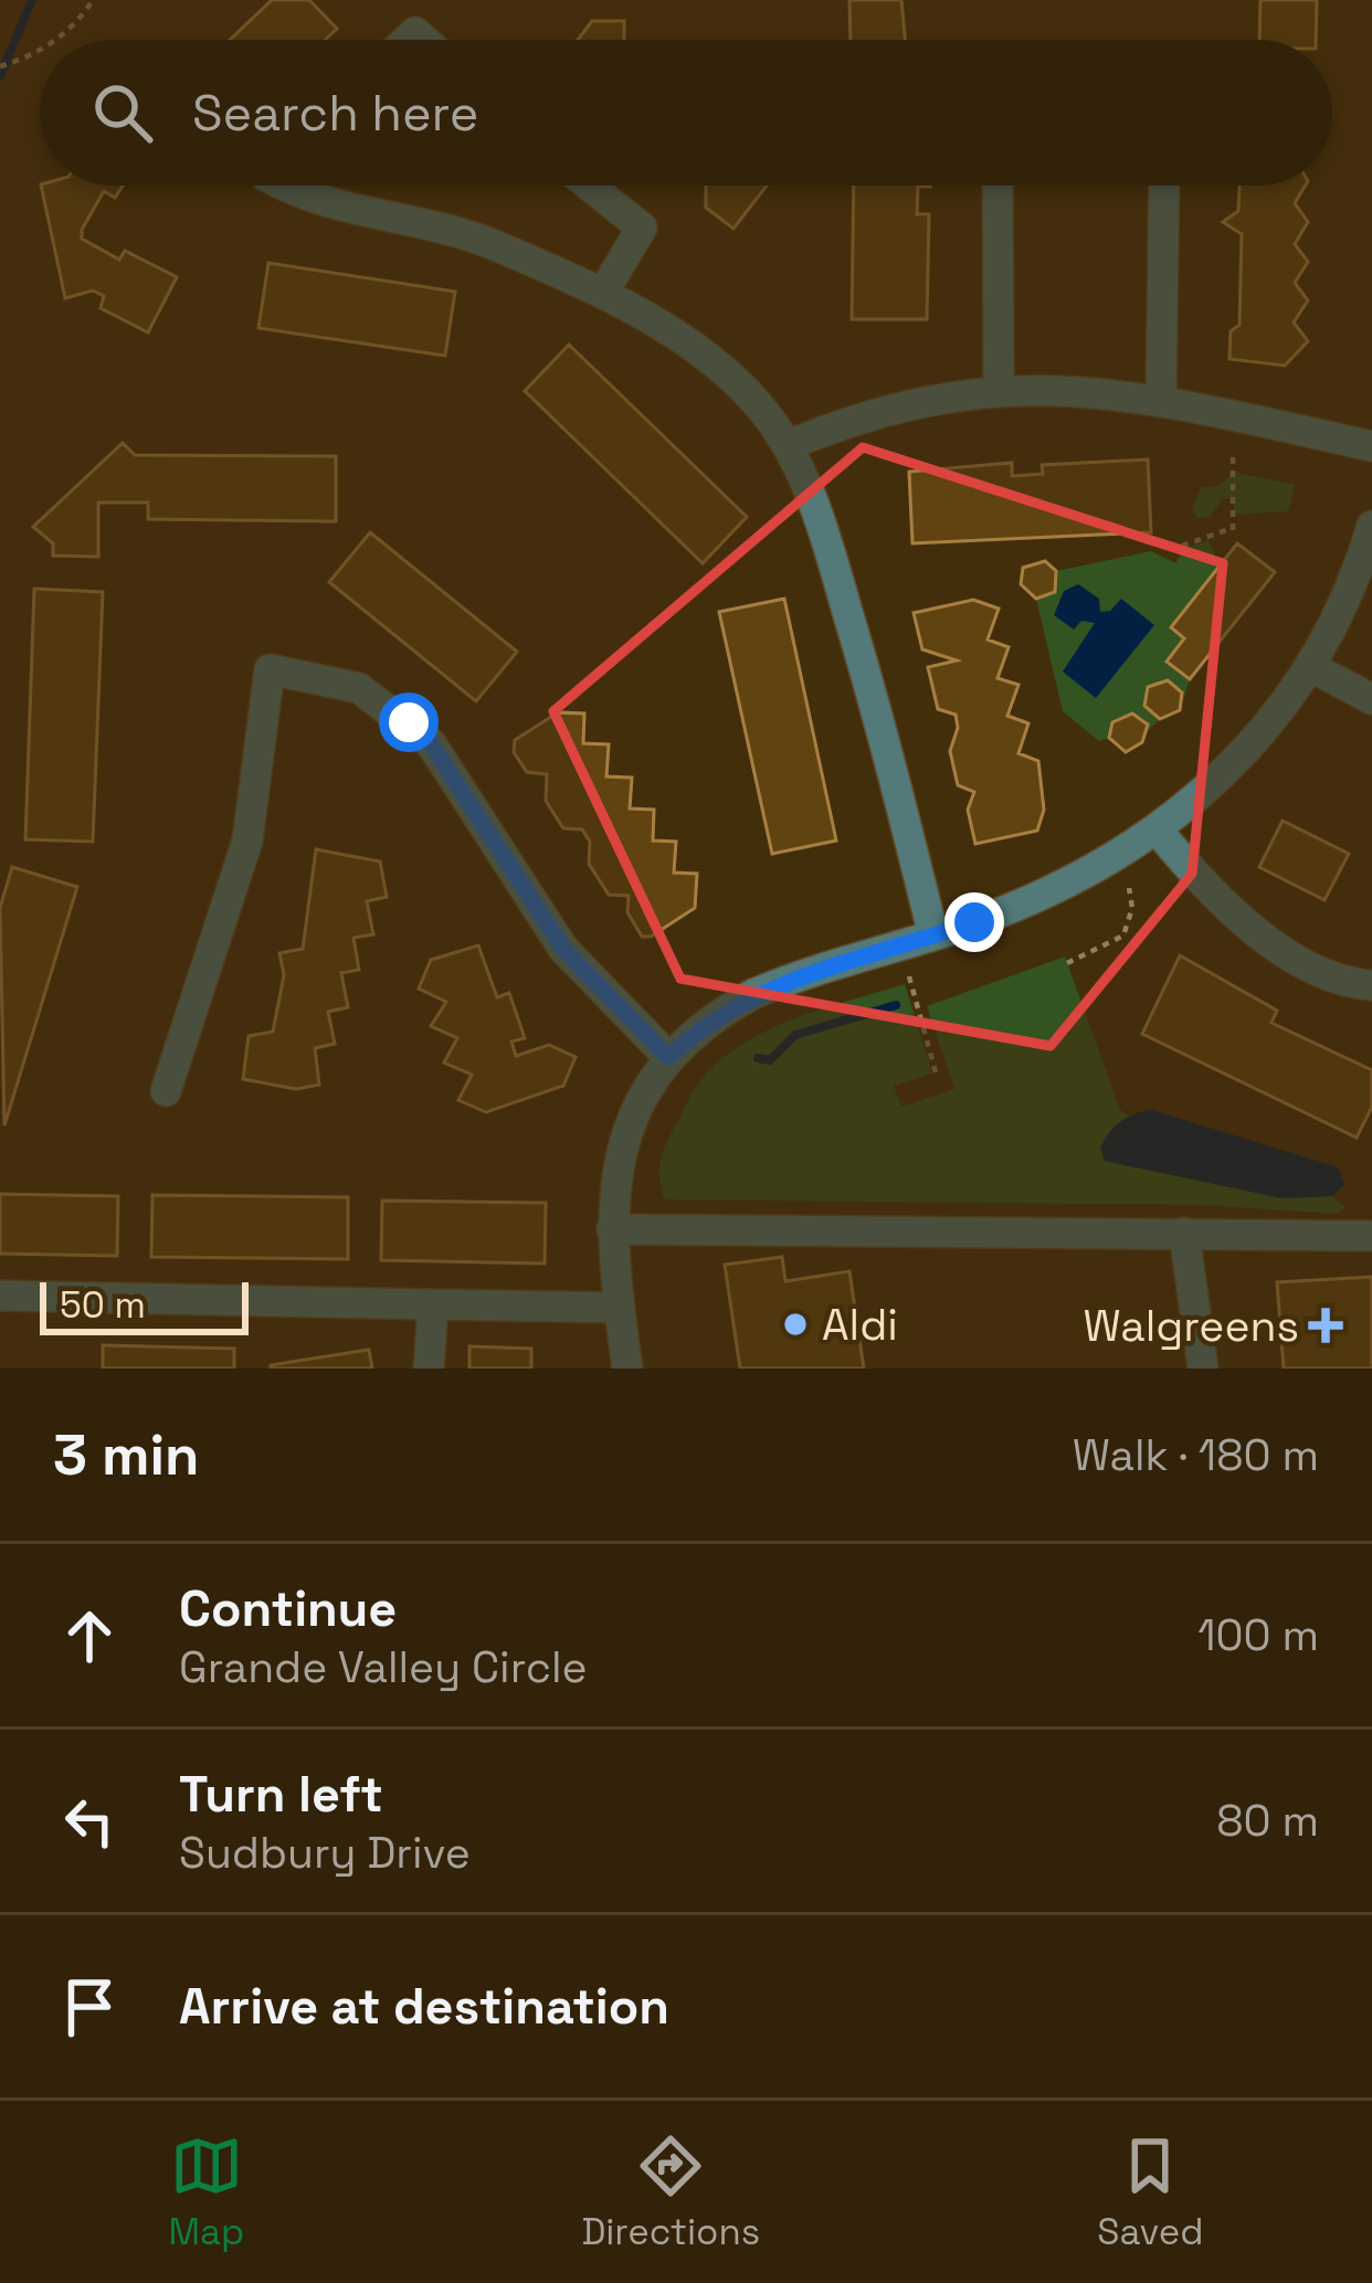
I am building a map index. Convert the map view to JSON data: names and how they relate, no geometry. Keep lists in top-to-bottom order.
{
  "places": {
    "other": ["Aldi"],
    "health": ["Walgreens"]
  },
  "scale_bar": "50 m",
  "page": {
    "search": "Search here",
    "scale": "50 m",
    "heading": ["3 min", "Walk · 180 m"],
    "list": [
      ["Continue", "Grande Valley Circle", "100 m"],
      ["Turn left", "Sudbury Drive", "80 m"],
      "Arrive at destination"
    ],
    "nav": ["Map", "Directions", "Saved"]
  }
}
